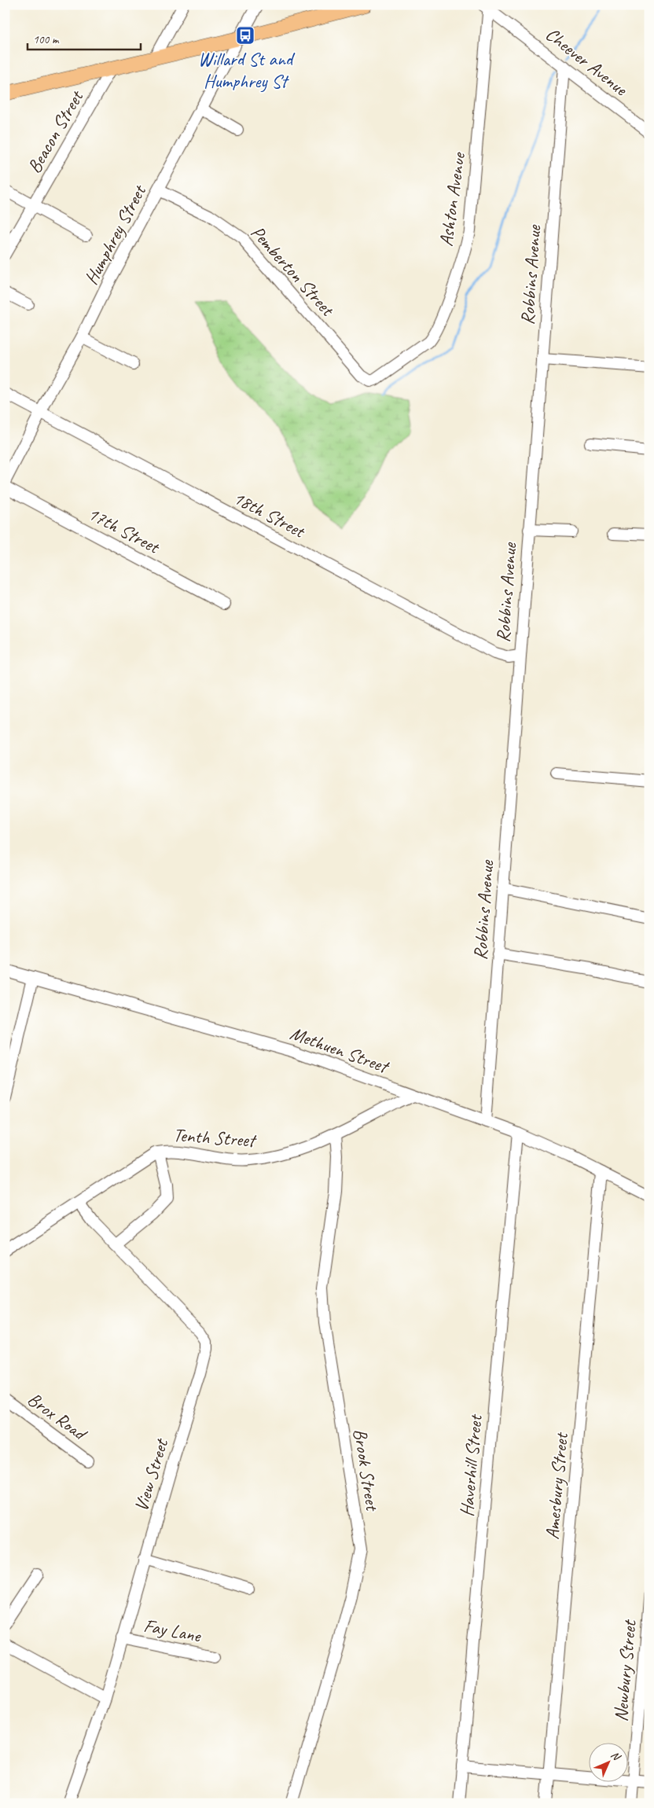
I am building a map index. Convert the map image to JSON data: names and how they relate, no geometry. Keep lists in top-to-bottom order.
{
  "streets": {
    "street": [
      "Cheever Avenue",
      "Beacon Street",
      "Ashton Avenue",
      "Humphrey Street",
      "Pemberton Street",
      "Robbins Avenue",
      "18th Street",
      "17th Street",
      "Methuen Street",
      "Tenth Street",
      "Brox Road",
      "Haverhill Street",
      "Brook Street",
      "View Street",
      "Amesbury Street",
      "Fay Lane",
      "Newbury Street"
    ]
  },
  "crossings": [
    ["Cheever Avenue", "Ashton Avenue"],
    ["Cheever Avenue", "Robbins Avenue"],
    ["Ashton Avenue", "Pemberton Street"],
    ["Humphrey Street", "Pemberton Street"],
    ["Humphrey Street", "18th Street"],
    ["Robbins Avenue", "18th Street"],
    ["Robbins Avenue", "Methuen Street"],
    ["Methuen Street", "Tenth Street"],
    ["Methuen Street", "Haverhill Street"],
    ["Methuen Street", "Amesbury Street"],
    ["Tenth Street", "Brook Street"],
    ["Tenth Street", "View Street"],
    ["View Street", "Fay Lane"]
  ],
  "places": {
    "bus stop": ["Willard St and Humphrey St"]
  },
  "scale_bar": "100 m",
  "north": "top right"
}
